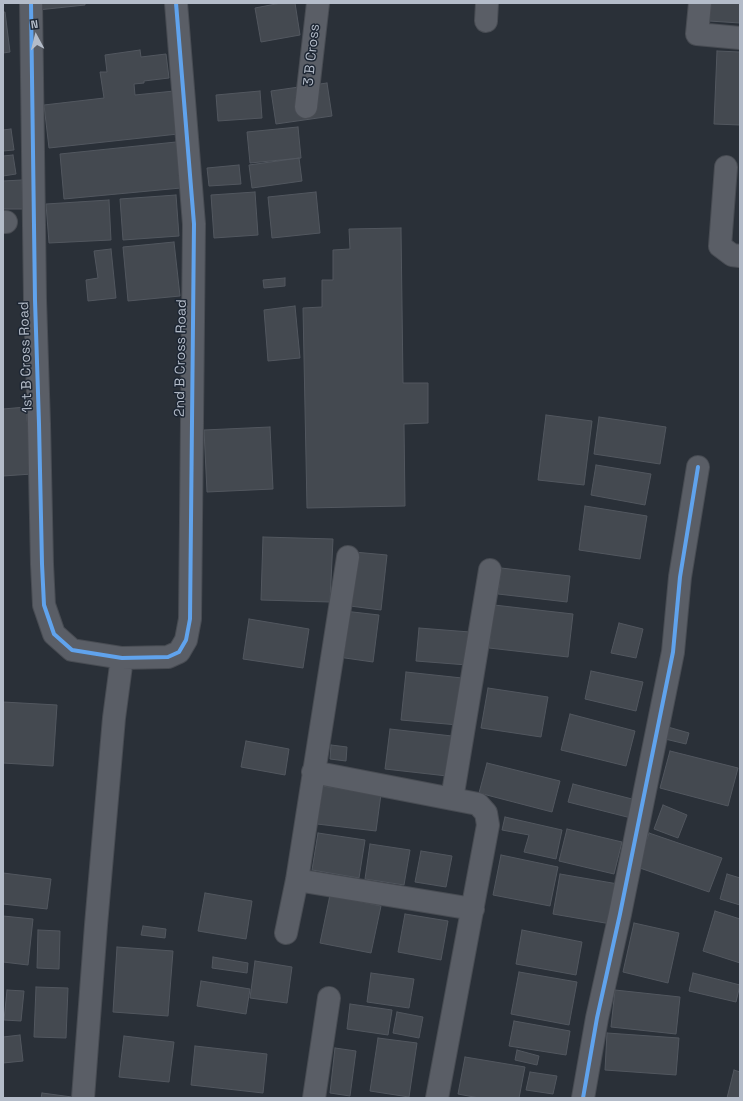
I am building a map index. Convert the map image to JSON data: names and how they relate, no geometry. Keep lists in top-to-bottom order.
{
  "streets": {
    "street": ["3 B Cross", "1st B Cross Road", "2nd B Cross Road"]
  },
  "crossings": [
    ["1st B Cross Road", "2nd B Cross Road"]
  ],
  "north": "top"
}
